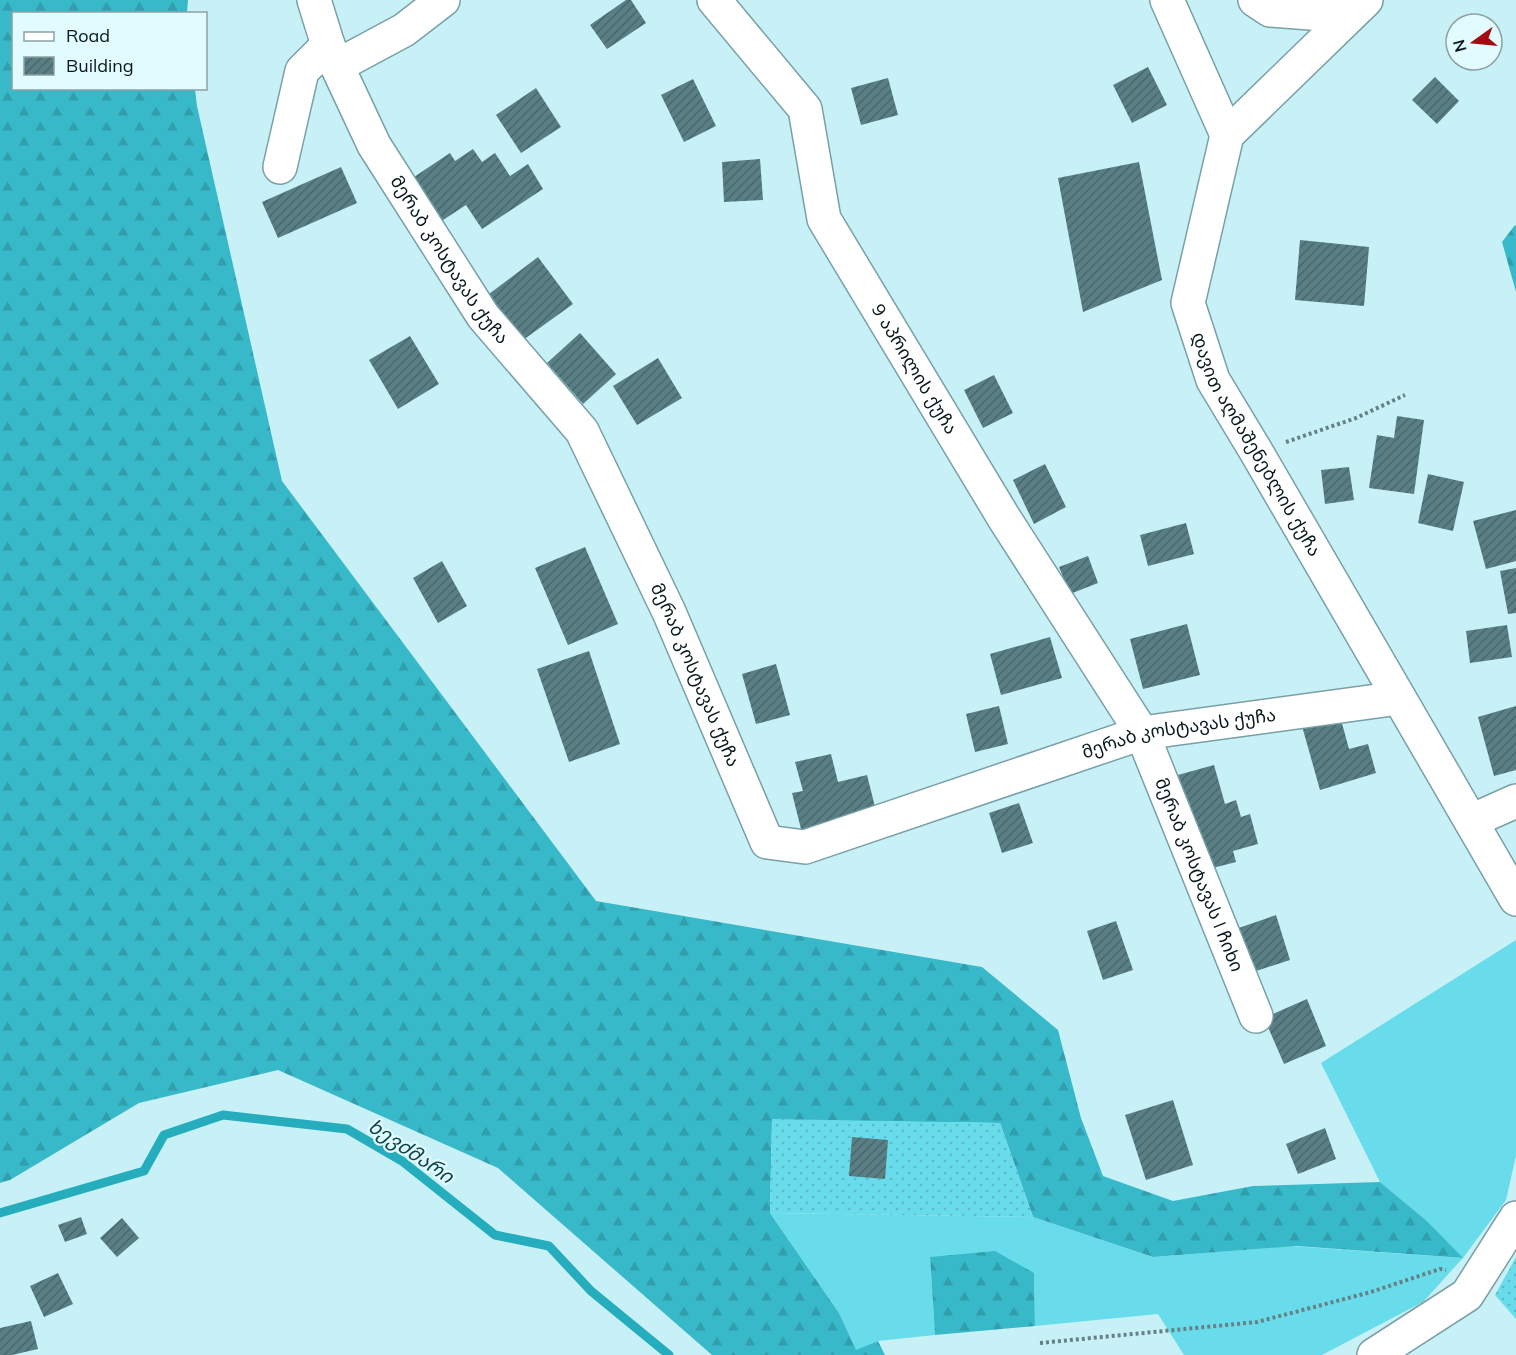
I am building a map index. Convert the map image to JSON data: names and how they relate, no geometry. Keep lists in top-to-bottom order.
{
  "streets": {
    "street": [
      "მერაბ კოსტავას ქუჩა",
      "9 აპრილის ქუჩა",
      "დავით აღმაშენებლის ქუჩა",
      "მერაბ კოსტავას I ჩიხი"
    ]
  },
  "crossings": [
    ["მერაბ კოსტავას ქუჩა", "9 აპრილის ქუჩა"],
    ["მერაბ კოსტავას ქუჩა", "დავით აღმაშენებლის ქუჩა"],
    ["მერაბ კოსტავას ქუჩა", "მერაბ კოსტავას I ჩიხი"],
    ["9 აპრილის ქუჩა", "მერაბ კოსტავას I ჩიხი"]
  ],
  "water": ["ხევძმარი"],
  "legend": ["Road", "Building"],
  "north": "left"
}
